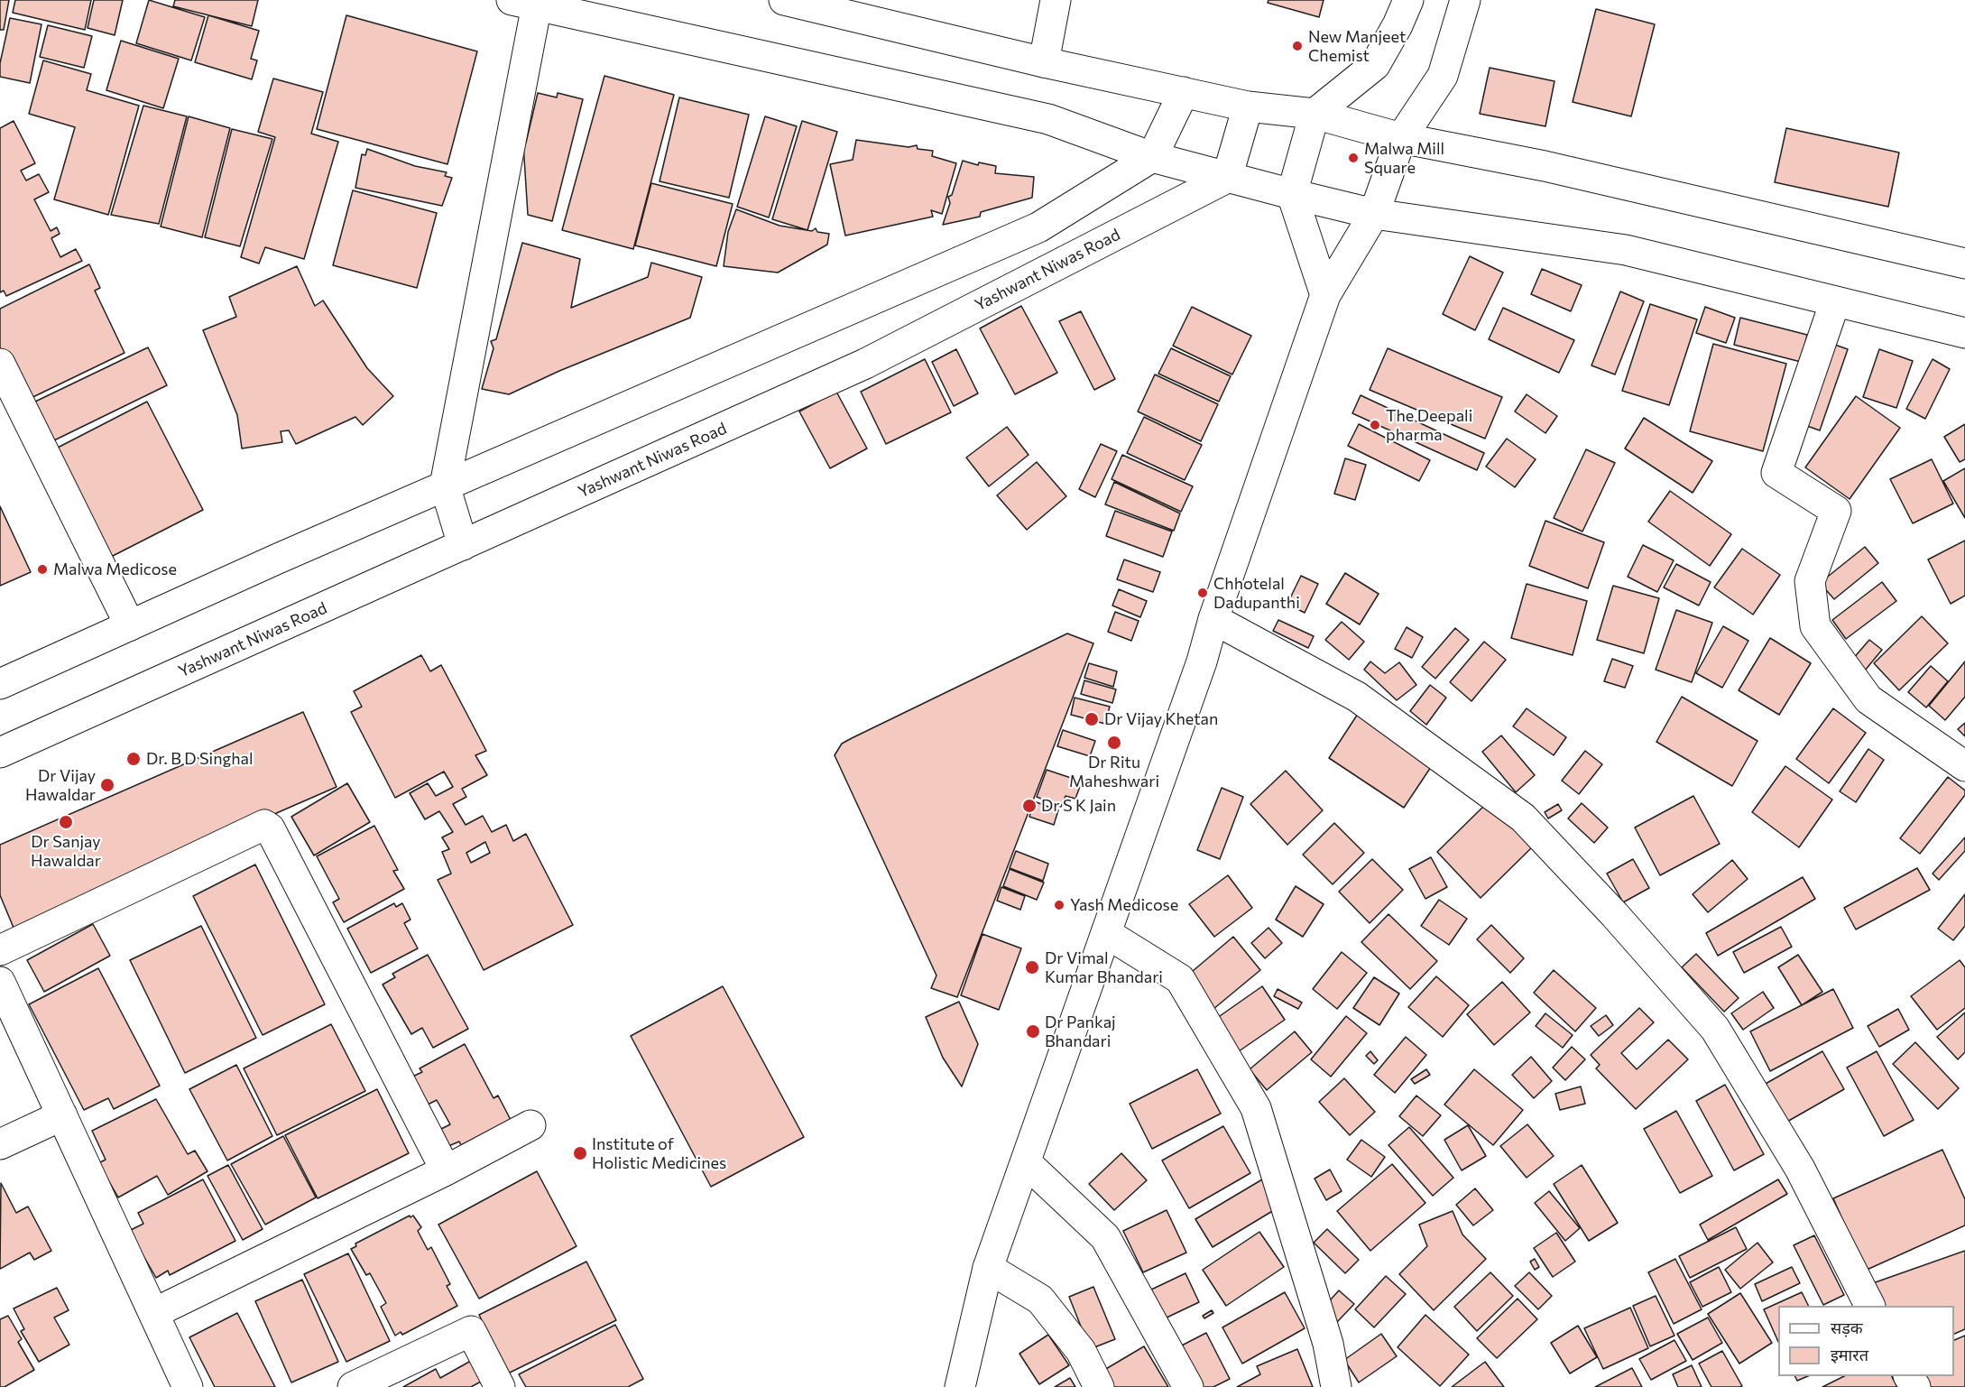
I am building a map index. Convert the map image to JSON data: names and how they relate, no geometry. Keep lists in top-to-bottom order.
{
  "streets": {
    "street": ["Yashwant Niwas Road"]
  },
  "places": [
    "New Manjeet Chemist",
    "Malwa Mill Square",
    "The Deepali pharma",
    "Malwa Medicose",
    "Chhotelal Dadupanthi",
    "Dr Vijay Khetan",
    "Dr Ritu Maheshwari",
    "Dr. B D Singhal",
    "Dr Vijay Hawaldar",
    "Dr S K Jain",
    "Dr Sanjay Hawaldar",
    "Yash Medicose",
    "Dr Vimal Kumar Bhandari",
    "Dr Pankaj Bhandari",
    "Institute of Holistic Medicines"
  ],
  "legend": ["सड़क", "इमारत"]
}
